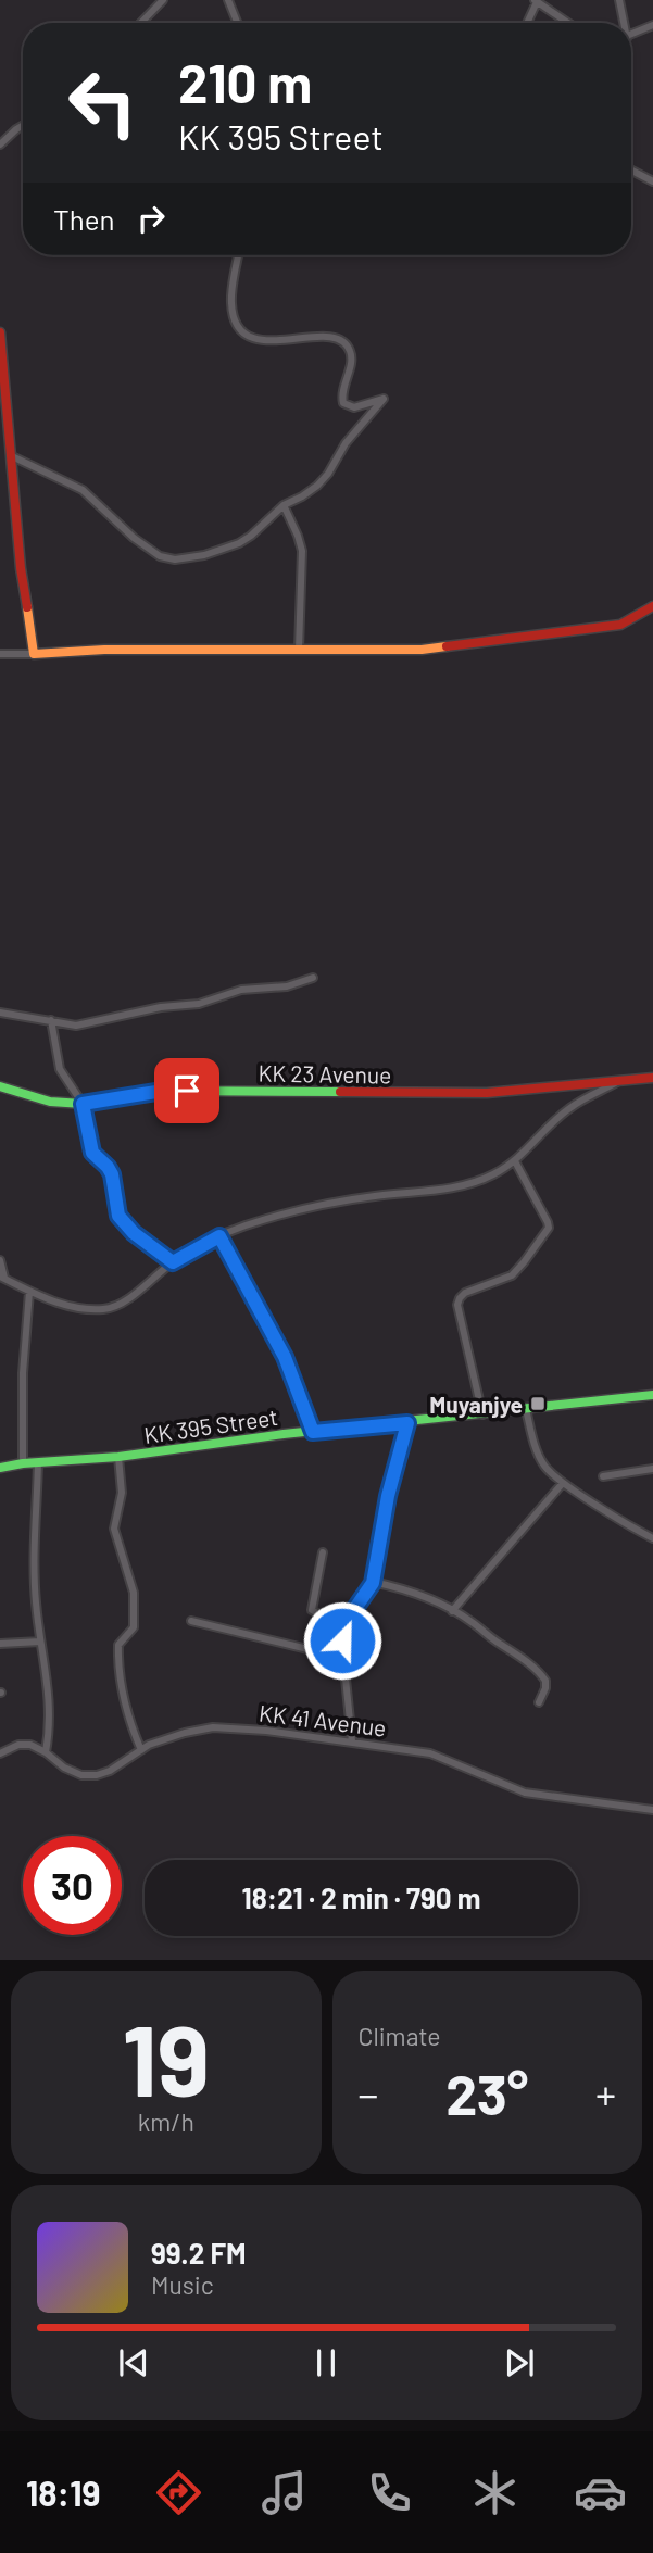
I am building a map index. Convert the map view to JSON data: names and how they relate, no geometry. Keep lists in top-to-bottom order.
{
  "streets": {
    "street": ["KK 23 Avenue", "KK 395 Street", "KK 41 Avenue"]
  },
  "places": {
    "transit": ["Muyanjye"]
  },
  "page": {
    "turn": ["210 m", "KK 395 Street"],
    "then": "Then",
    "limit": "30",
    "trip": "18:21 · 2 min · 790 m",
    "tile": [
      ["19", "km/h"],
      "Climate"
    ],
    "heat": ["−", "23°", "+"],
    "song": ["99.2 FM", "Music"],
    "tabs": "18:19"
  }
}
